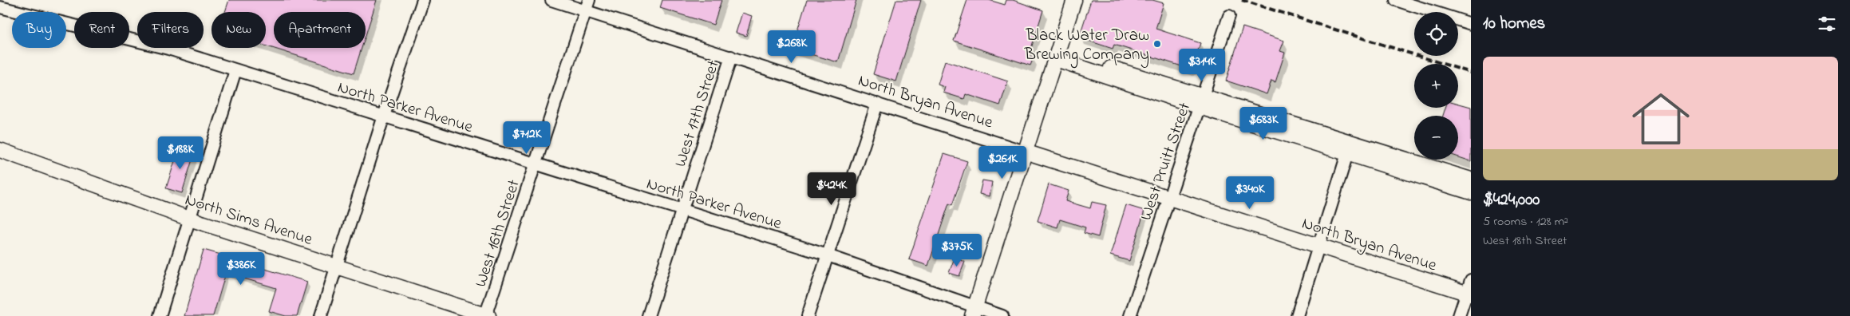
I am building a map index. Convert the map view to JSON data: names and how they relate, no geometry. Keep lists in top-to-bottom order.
{
  "streets": {
    "street": [
      "North Bryan Avenue",
      "North Parker Avenue",
      "West 17th Street",
      "West Pruitt Street",
      "North Sims Avenue",
      "West 16th Street"
    ]
  },
  "crossings": [
    ["North Bryan Avenue", "West 17th Street"],
    ["North Bryan Avenue", "West Pruitt Street"],
    ["North Bryan Avenue", "West 16th Street"],
    ["North Parker Avenue", "West 17th Street"],
    ["North Parker Avenue", "West 16th Street"],
    ["North Sims Avenue", "West 16th Street"]
  ],
  "places": ["Black Water Draw Brewing Company"],
  "page": {
    "heading": "10 homes",
    "map_buttons": ["+", "−"],
    "chip": [
      "Buy",
      "Rent",
      "Filters",
      "New",
      "Apartment"
    ],
    "price": [
      "$268K",
      "$314K",
      "$683K",
      "$712K",
      "$188K",
      "$261K",
      "$424K",
      "$340K",
      "$375K",
      "$386K"
    ],
    "list": [
      {
        "name": "$424,000",
        "note": "5 rooms · 128 m² · West 18th Street"
      }
    ]
  }
}
